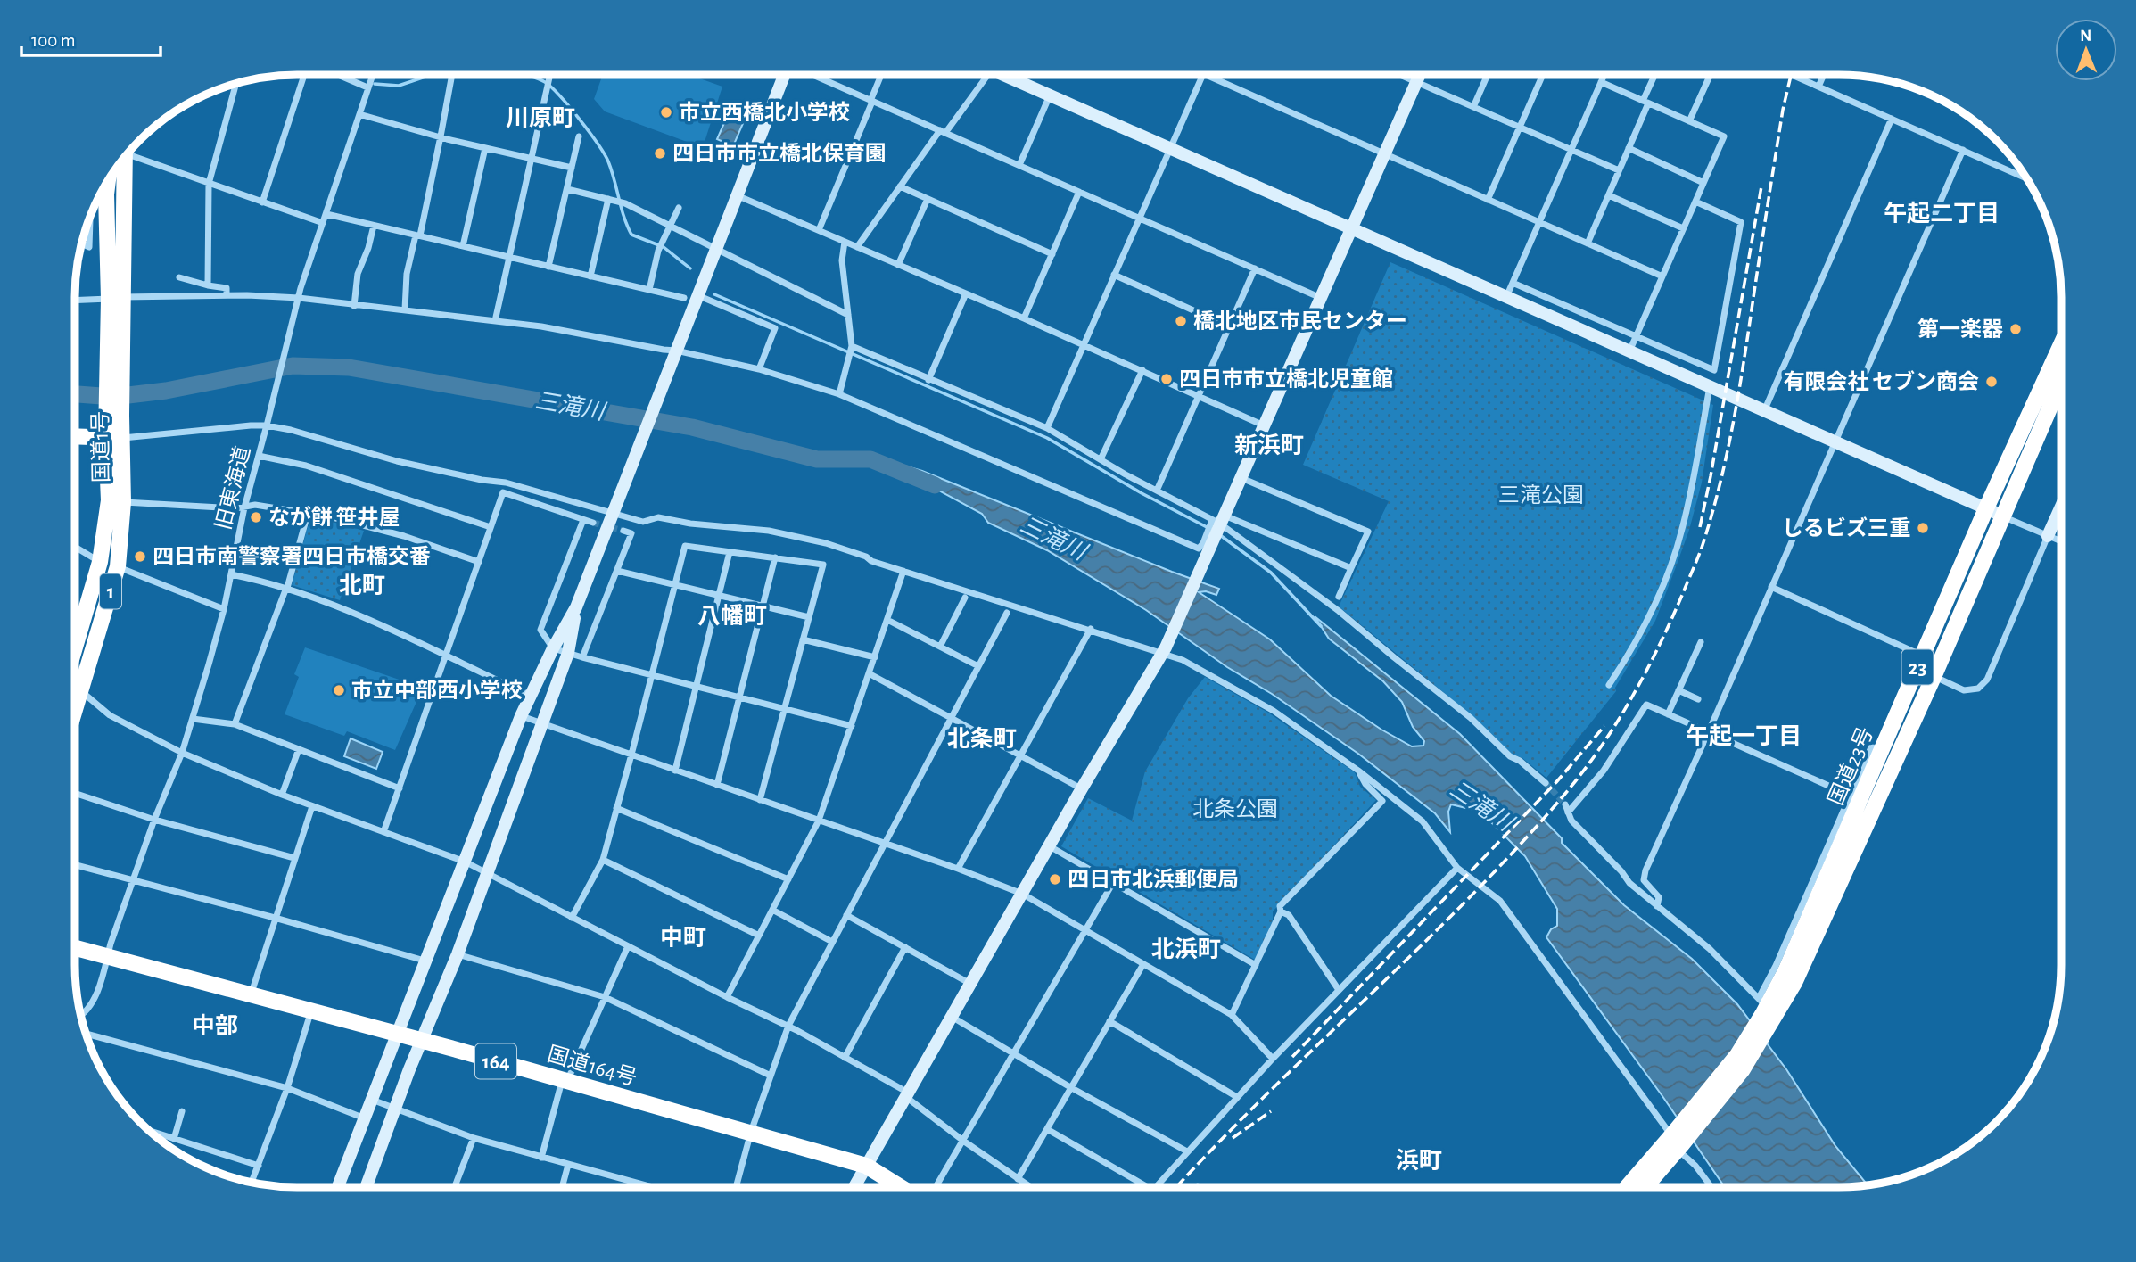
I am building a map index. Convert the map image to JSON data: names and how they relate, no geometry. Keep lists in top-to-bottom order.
{
  "streets": {
    "highway": [
      "国道1号",
      "1",
      "23",
      "国道23号",
      "164",
      "国道164号"
    ],
    "street": ["旧東海道"]
  },
  "crossings": [
    ["旧東海道", "国道164号"]
  ],
  "districts": [
    "川原町",
    "午起二丁目",
    "新浜町",
    "北町",
    "八幡町",
    "午起一丁目",
    "北条町",
    "中町",
    "北浜町",
    "中部",
    "浜町"
  ],
  "water": ["三滝川"],
  "parks": ["三滝公園", "北条公園"],
  "places": [
    "市立西橋北小学校",
    "四日市市立橋北保育園",
    "橋北地区市民センター",
    "第一楽器",
    "四日市市立橋北児童館",
    "有限会社 セブン商会",
    "なが餅 笹井屋",
    "しるビズ三重",
    "四日市南警察署四日市橋交番",
    "市立中部西小学校",
    "四日市北浜郵便局"
  ],
  "scale_bar": "100 m",
  "north": "top"
}
